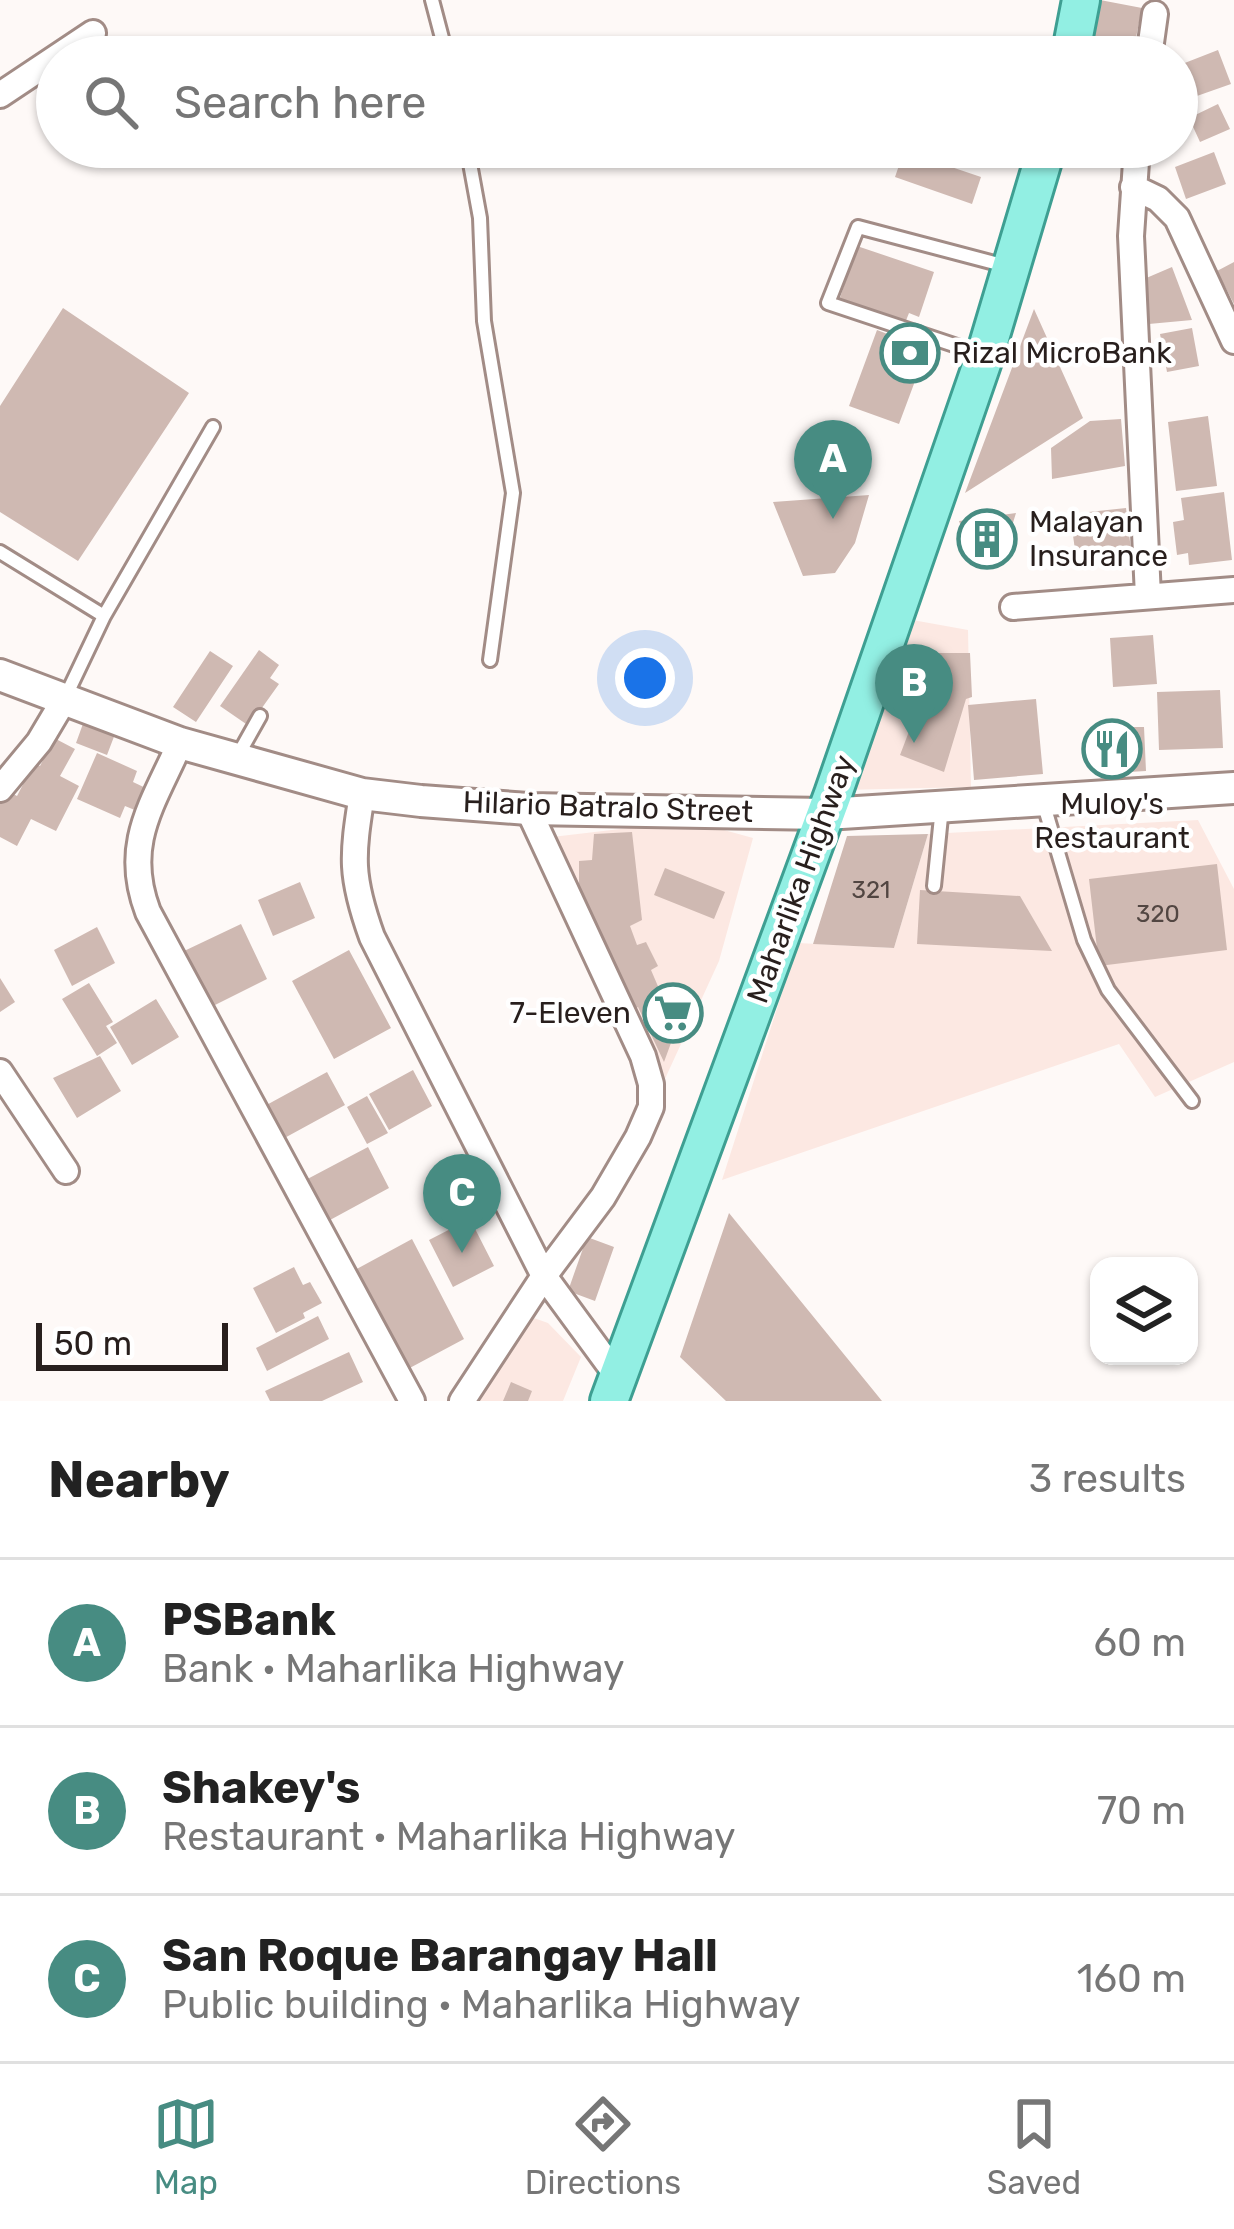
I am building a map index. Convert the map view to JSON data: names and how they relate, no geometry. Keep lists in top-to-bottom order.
{
  "streets": {
    "main road": ["Maharlika Highway"],
    "street": ["Hilario Batralo Street"]
  },
  "crossings": [
    ["Hilario Batralo Street", "Maharlika Highway"]
  ],
  "places": {
    "bank": ["Rizal MicroBank"],
    "building": ["Malayan Insurance"],
    "restaurant": ["Muloy's Restaurant"],
    "supermarket": ["7-Eleven"]
  },
  "house_numbers": ["321", "320"],
  "scale_bar": "50 m",
  "page": {
    "search": "Search here",
    "pins": ["A", "B", "C"],
    "scale": "50 m",
    "heading": ["Nearby", "3 results"],
    "list": [
      {
        "mark": "A",
        "name": "PSBank",
        "note": "Bank · Maharlika Highway",
        "value": "60 m"
      },
      {
        "mark": "B",
        "name": "Shakey's",
        "note": "Restaurant · Maharlika Highway",
        "value": "70 m"
      },
      {
        "mark": "C",
        "name": "San Roque Barangay Hall",
        "note": "Public building · Maharlika Highway",
        "value": "160 m"
      }
    ],
    "nav": ["Map", "Directions", "Saved"]
  }
}
